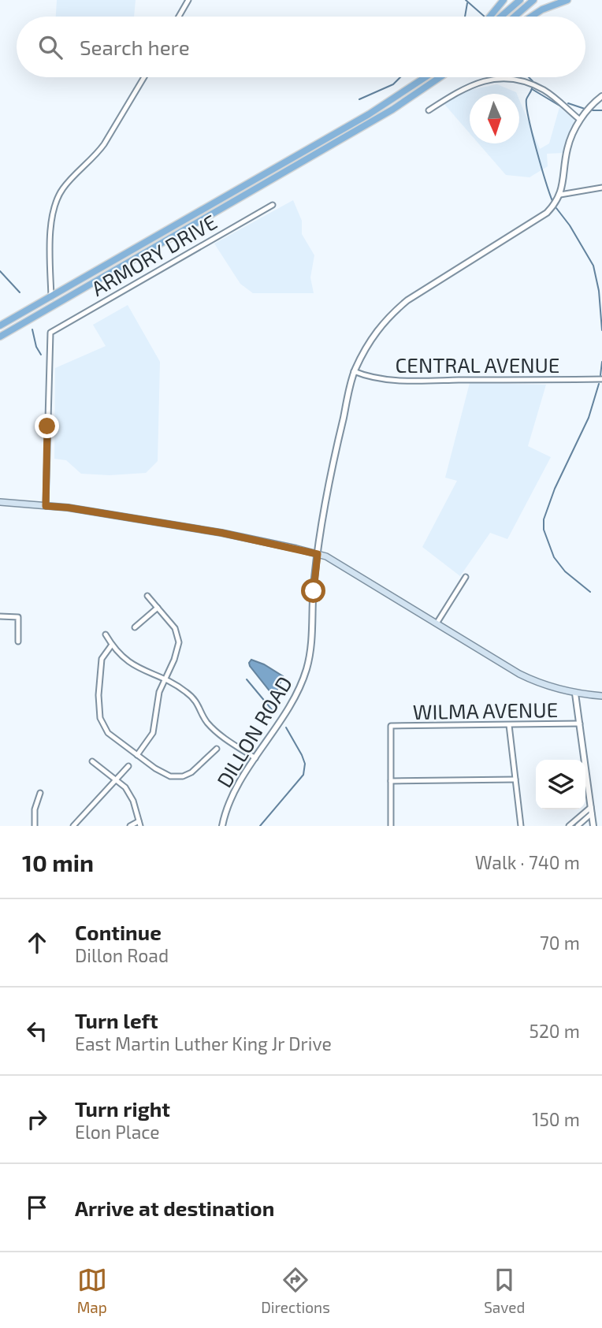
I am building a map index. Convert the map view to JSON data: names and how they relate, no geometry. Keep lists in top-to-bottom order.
{
  "streets": {
    "street": [
      "ARMORY DRIVE",
      "CENTRAL AVENUE",
      "WILMA AVENUE",
      "DILLON ROAD"
    ]
  },
  "crossings": [
    ["CENTRAL AVENUE", "DILLON ROAD"]
  ],
  "north": "bottom",
  "page": {
    "search": "Search here",
    "heading": ["10 min", "Walk · 740 m"],
    "list": [
      ["Continue", "Dillon Road", "70 m"],
      ["Turn left", "East Martin Luther King Jr Drive", "520 m"],
      ["Turn right", "Elon Place", "150 m"],
      "Arrive at destination"
    ],
    "nav": ["Map", "Directions", "Saved"]
  }
}
